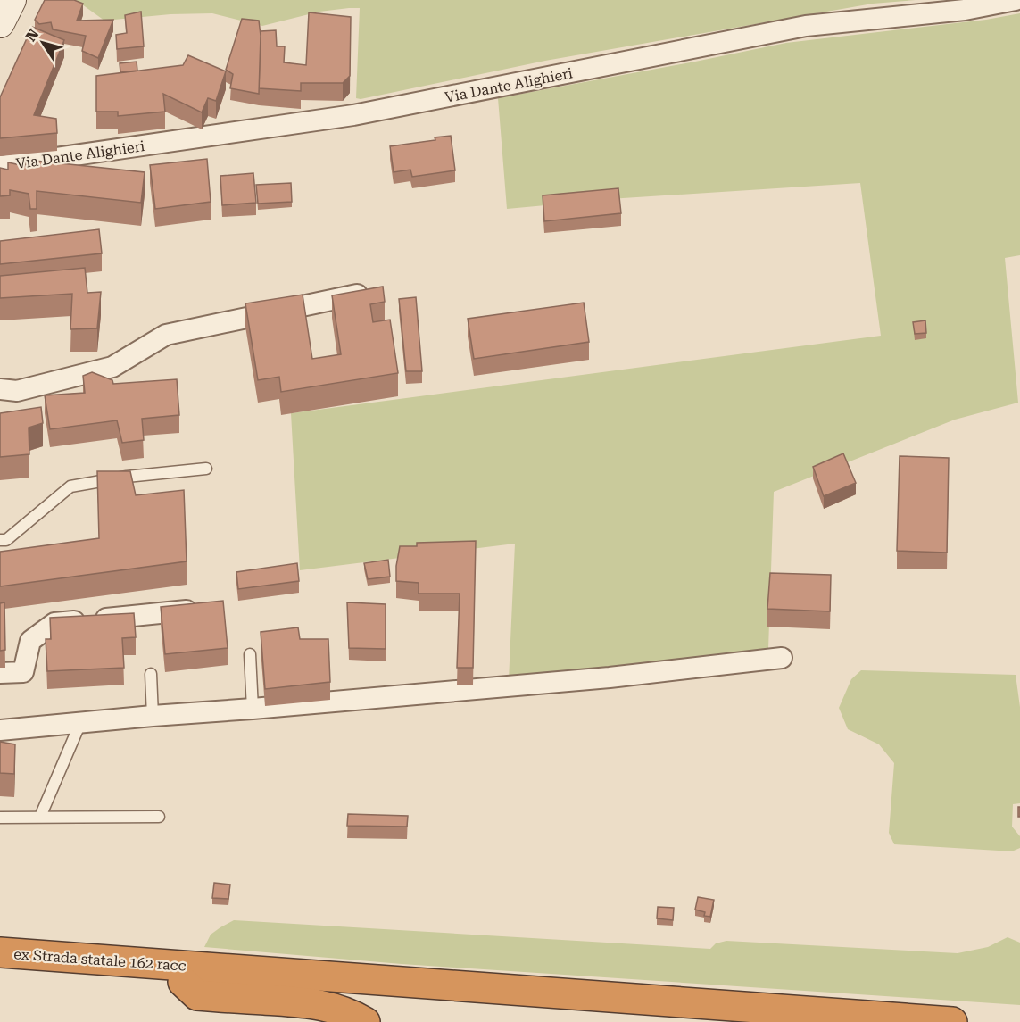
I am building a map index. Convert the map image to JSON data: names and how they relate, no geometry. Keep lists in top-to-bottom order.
{
  "streets": {
    "highway": ["ex Strada statale 162 racc"],
    "street": ["Via Dante Alighieri"]
  },
  "north": "top left"
}
